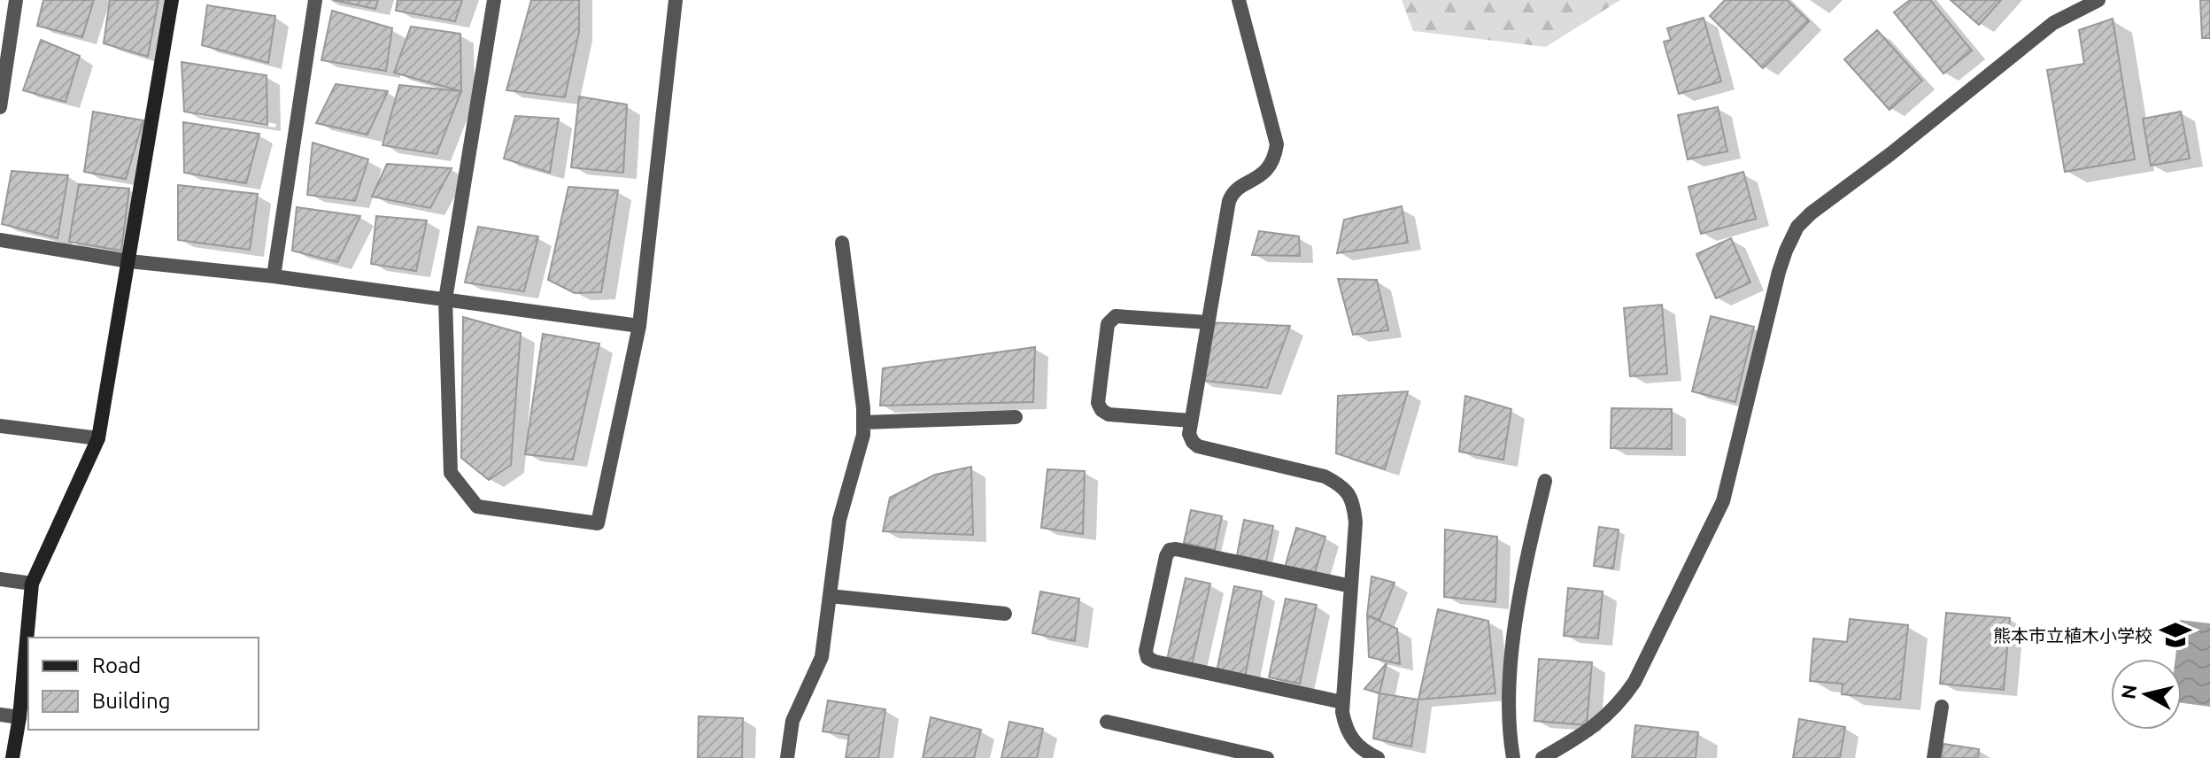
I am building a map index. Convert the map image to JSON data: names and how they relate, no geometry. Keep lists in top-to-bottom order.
{
  "places": {
    "school or university": ["熊本市立植木小学校"]
  },
  "legend": ["Road", "Building"],
  "north": "left"
}
